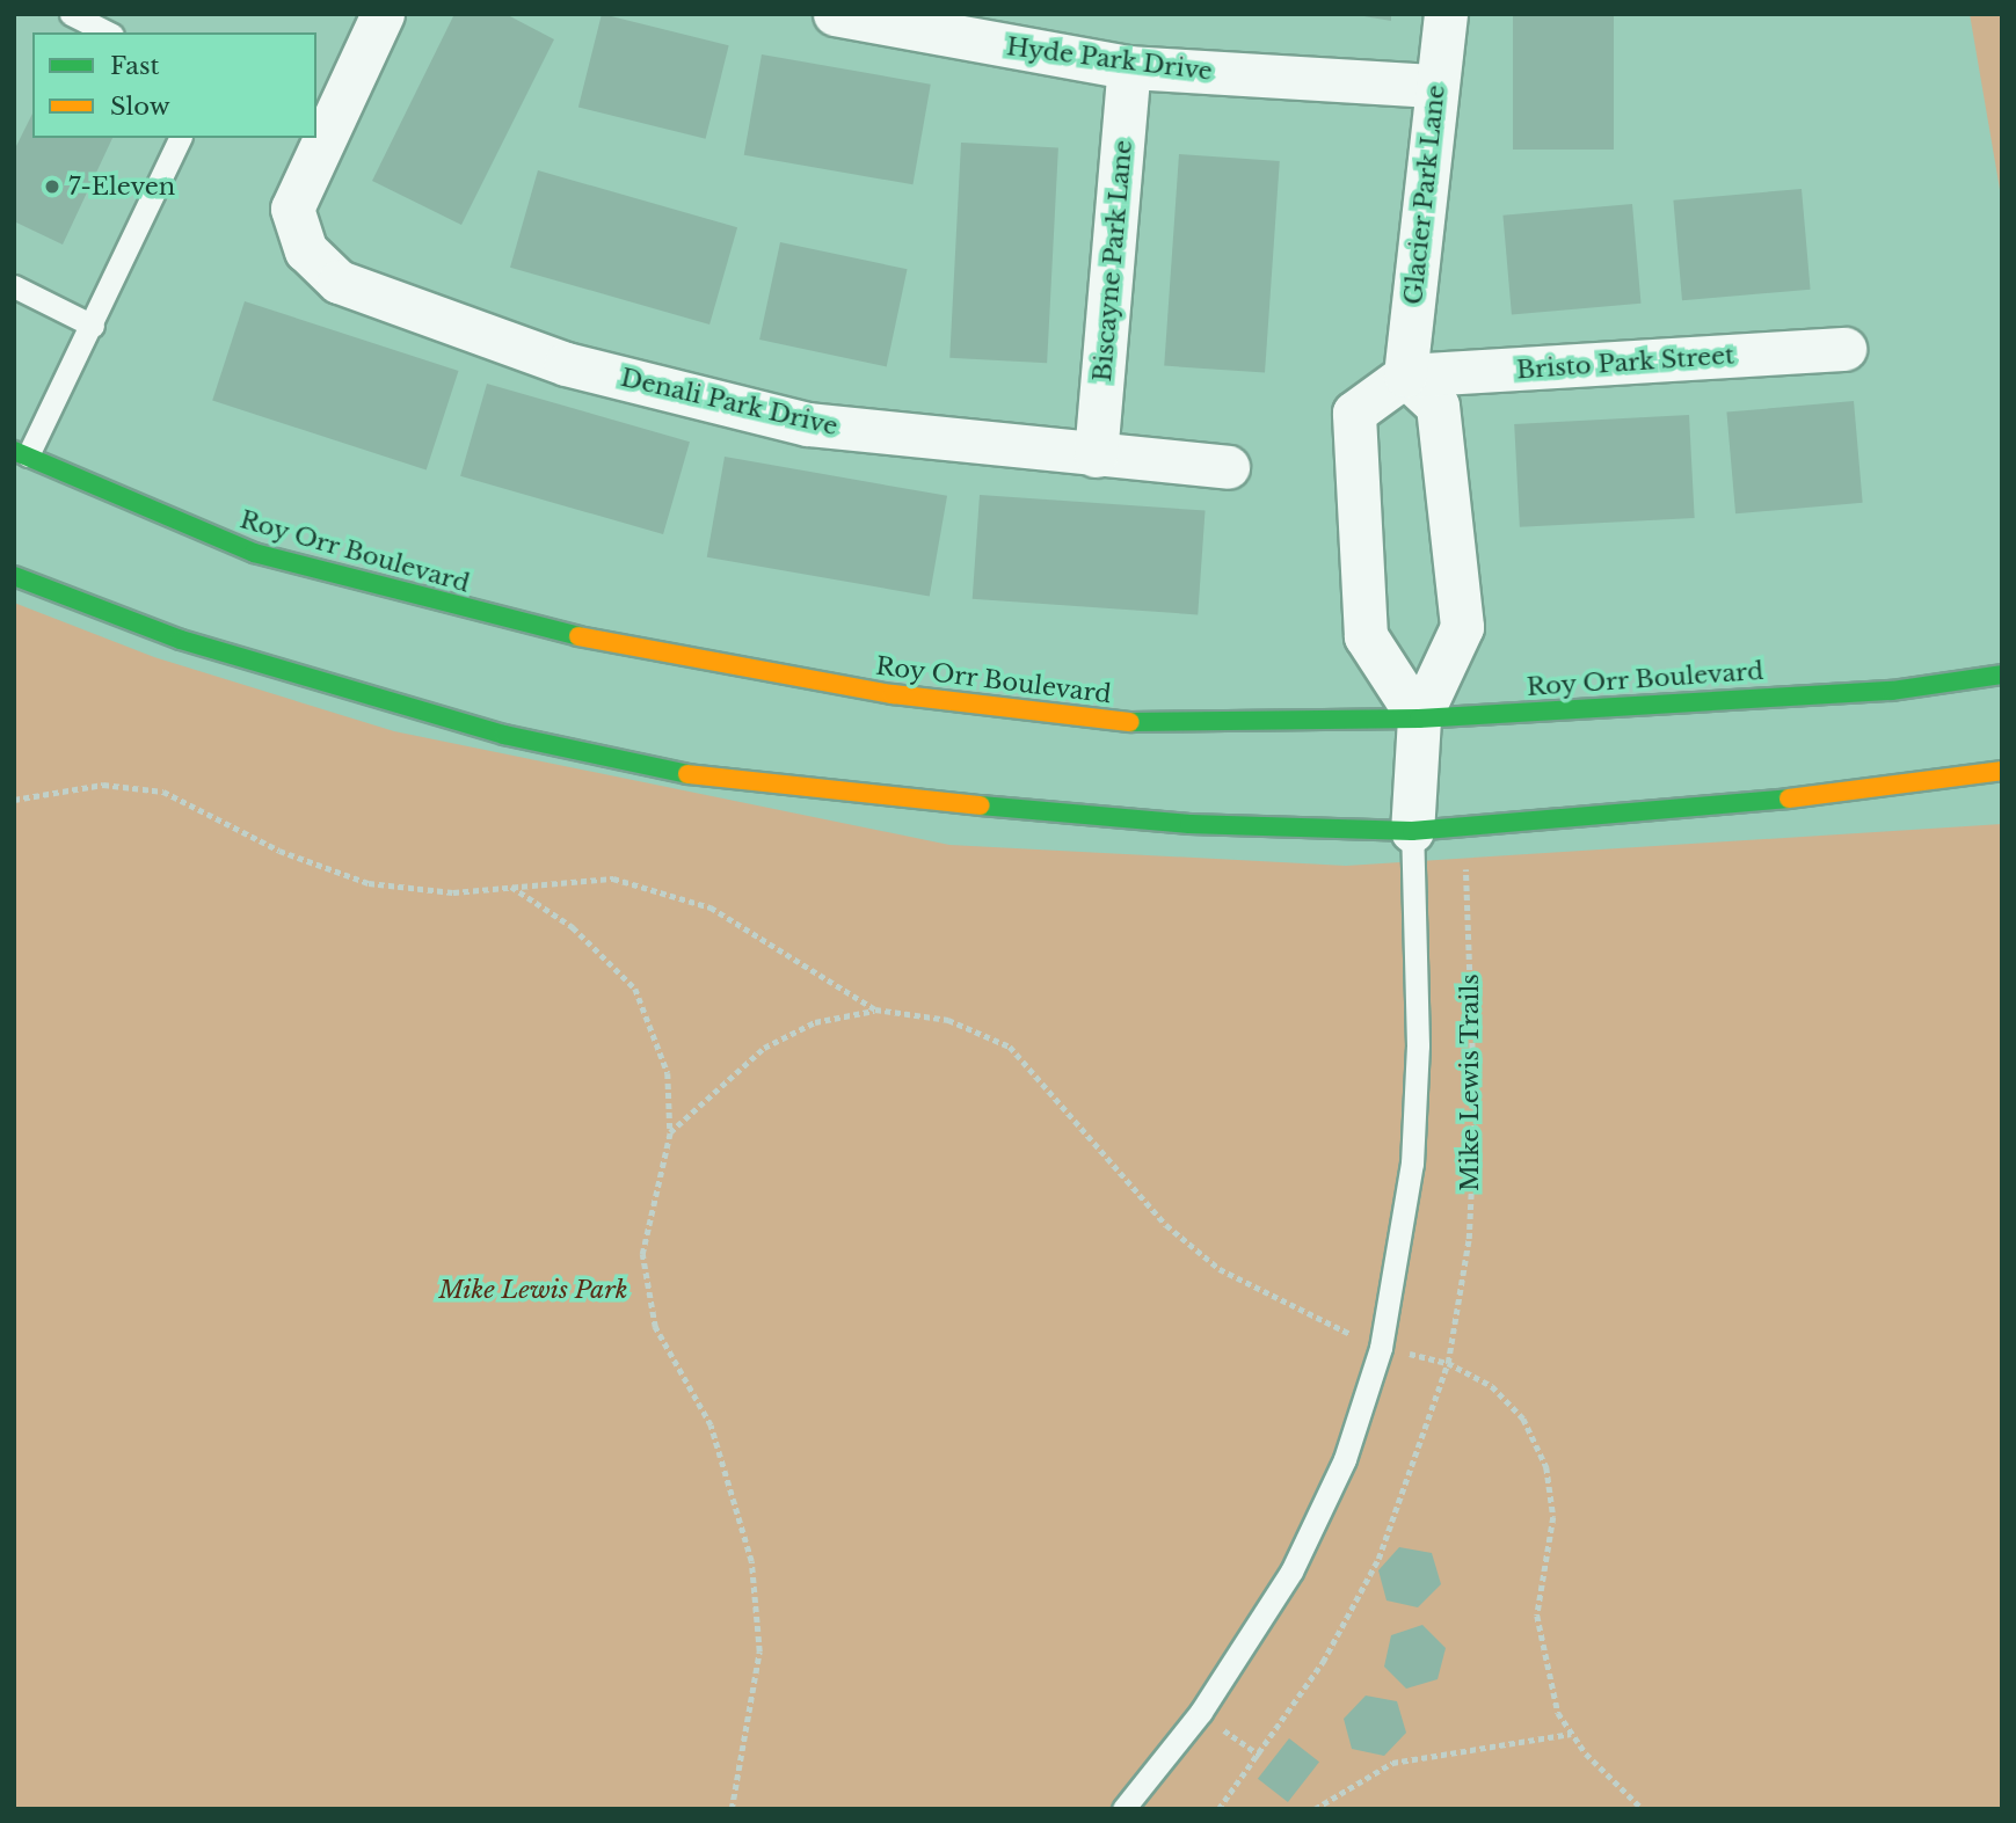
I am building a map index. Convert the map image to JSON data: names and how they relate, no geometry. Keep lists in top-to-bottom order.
{
  "streets": {
    "main road": ["Roy Orr Boulevard"],
    "street": [
      "Hyde Park Drive",
      "Glacier Park Lane",
      "Biscayne Park Lane",
      "Bristo Park Street",
      "Denali Park Drive"
    ],
    "path": ["Mike Lewis Trails"]
  },
  "crossings": [
    ["Hyde Park Drive", "Glacier Park Lane"],
    ["Hyde Park Drive", "Biscayne Park Lane"],
    ["Glacier Park Lane", "Bristo Park Street"],
    ["Biscayne Park Lane", "Denali Park Drive"]
  ],
  "parks": ["Mike Lewis Park"],
  "places": ["7-Eleven"],
  "legend": ["Fast", "Slow"]
}
